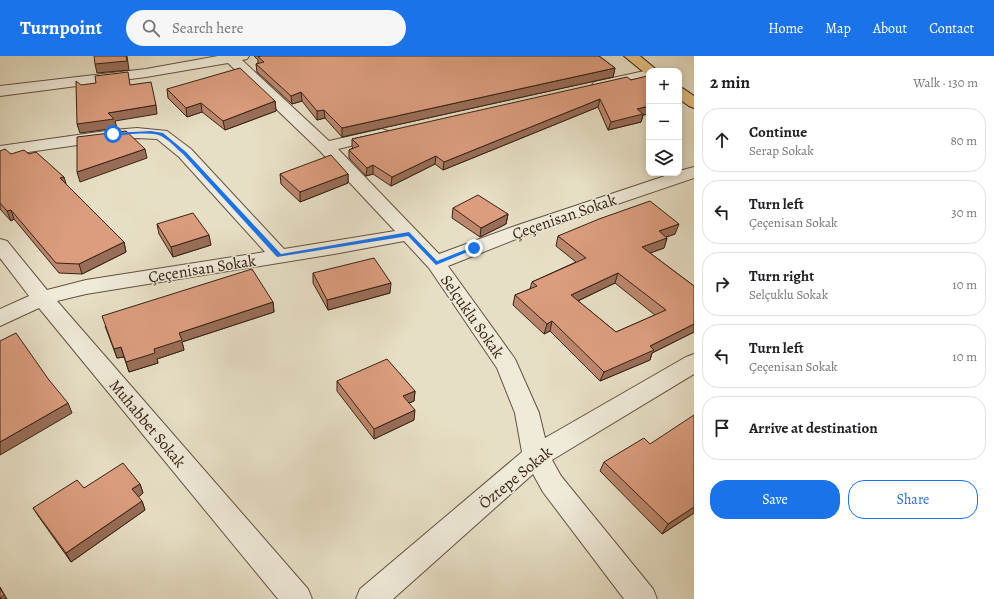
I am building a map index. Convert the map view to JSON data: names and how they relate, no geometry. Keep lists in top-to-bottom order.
{
  "streets": {
    "street": [
      "Çeçenisan Sokak",
      "Selçuklu Sokak",
      "Muhabbet Sokak",
      "Öztepe Sokak"
    ]
  },
  "crossings": [
    ["Çeçenisan Sokak", "Selçuklu Sokak"],
    ["Çeçenisan Sokak", "Muhabbet Sokak"],
    ["Selçuklu Sokak", "Öztepe Sokak"]
  ],
  "page": {
    "header": "Turnpoint",
    "search": "Search here",
    "nav": [
      "Home",
      "Map",
      "About",
      "Contact"
    ],
    "heading": ["2 min", "Walk · 130 m"],
    "map_buttons": ["+", "−"],
    "list": [
      ["Continue", "Serap Sokak", "80 m"],
      ["Turn left", "Çeçenisan Sokak", "30 m"],
      ["Turn right", "Selçuklu Sokak", "10 m"],
      ["Turn left", "Çeçenisan Sokak", "10 m"],
      "Arrive at destination"
    ],
    "buttons": ["Save", "Share"]
  }
}
